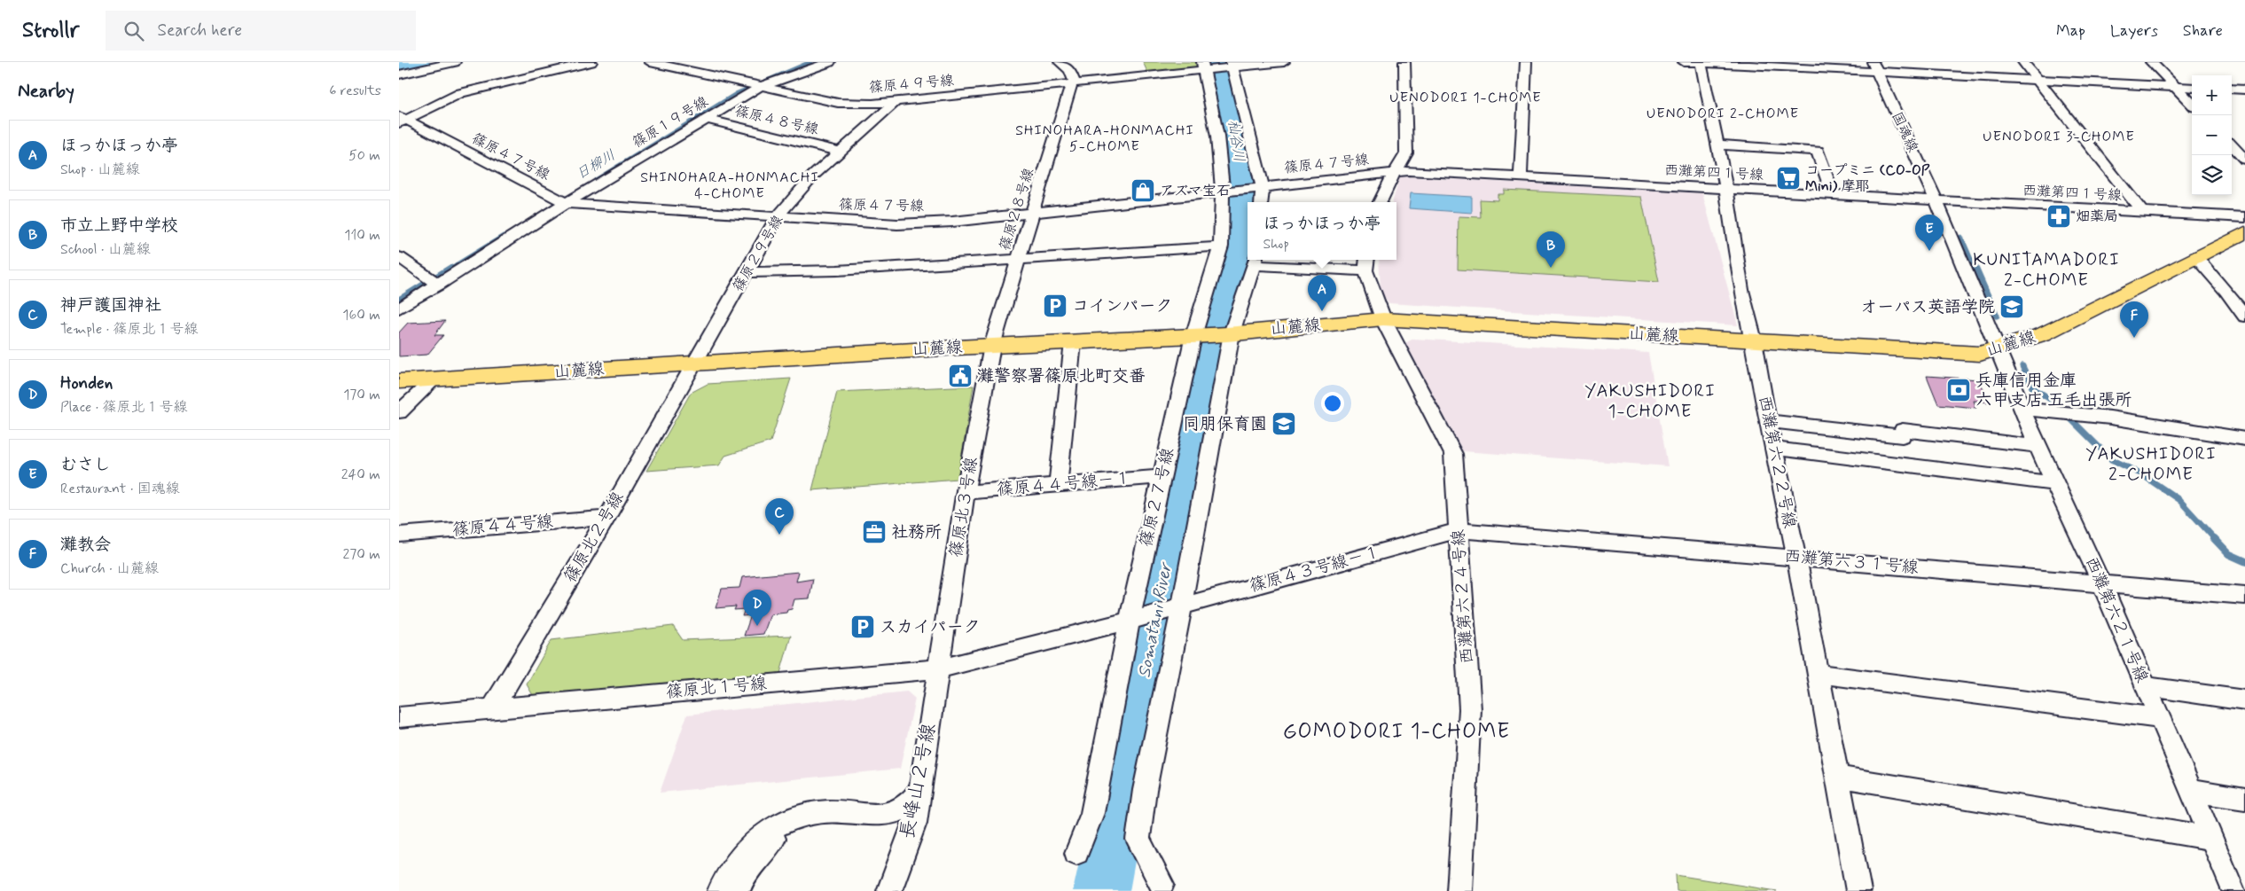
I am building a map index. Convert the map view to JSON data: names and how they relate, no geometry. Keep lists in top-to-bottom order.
{
  "streets": {
    "main road": ["山麓線"],
    "street": [
      "篠原４９号線",
      "篠原４８号線",
      "篠原１９号線",
      "国魂線",
      "篠原４７号線",
      "西灘第四１号線",
      "篠原２８号線",
      "篠原２９号線",
      "西灘第六２２号線",
      "篠原４４号線－１",
      "篠原２７号線",
      "篠原北３号線",
      "篠原４４号線",
      "篠原北２号線",
      "西灘第六３１号線",
      "篠原４３号線－１",
      "西灘第六２４号線",
      "西灘第六２１号線",
      "篠原北１号線",
      "長峰山２号線"
    ]
  },
  "crossings": [
    ["篠原４９号線", "篠原１９号線"],
    ["篠原４９号線", "篠原２８号線"],
    ["篠原４９号線", "篠原２９号線"],
    ["篠原４９号線", "篠原２７号線"],
    ["篠原４８号線", "篠原１９号線"],
    ["篠原４８号線", "篠原２９号線"],
    ["篠原１９号線", "篠原４７号線"],
    ["国魂線", "西灘第四１号線"],
    ["国魂線", "山麓線"],
    ["国魂線", "西灘第六２１号線"],
    ["篠原４７号線", "西灘第四１号線"],
    ["篠原４７号線", "篠原２８号線"],
    ["篠原４７号線", "篠原２９号線"],
    ["篠原４７号線", "篠原２７号線"],
    ["西灘第四１号線", "西灘第六２２号線"],
    ["篠原２８号線", "山麓線"],
    ["篠原２８号線", "篠原北３号線"],
    ["篠原２９号線", "山麓線"],
    ["篠原２９号線", "篠原北２号線"],
    ["山麓線", "西灘第六２２号線"],
    ["山麓線", "篠原２７号線"],
    ["山麓線", "篠原北３号線"],
    ["山麓線", "篠原北２号線"],
    ["山麓線", "西灘第六２４号線"],
    ["山麓線", "西灘第六２１号線"],
    ["西灘第六２２号線", "西灘第六３１号線"],
    ["篠原４４号線－１", "篠原２７号線"],
    ["篠原４４号線－１", "篠原北３号線"],
    ["篠原２７号線", "篠原４３号線－１"],
    ["篠原北３号線", "篠原北１号線"],
    ["篠原北３号線", "長峰山２号線"],
    ["篠原４４号線", "篠原北２号線"],
    ["篠原北２号線", "篠原北１号線"],
    ["西灘第六３１号線", "篠原４３号線－１"],
    ["西灘第六３１号線", "西灘第六２４号線"],
    ["西灘第六３１号線", "西灘第六２１号線"],
    ["篠原４３号線－１", "西灘第六２４号線"],
    ["篠原北１号線", "長峰山２号線"]
  ],
  "districts": [
    "UENODORI 1-CHOME",
    "UENODORI 2-CHOME",
    "SHINOHARA-HONMACHI 5-CHOME",
    "UENODORI 3-CHOME",
    "SHINOHARA-HONMACHI 4-CHOME",
    "KUNITAMADORI 2-CHOME",
    "YAKUSHIDORI 1-CHOME",
    "YAKUSHIDORI 2-CHOME",
    "GOMODORI 1-CHOME"
  ],
  "water": ["杣谷川", "日柳川", "Somatani River"],
  "places": {
    "supermarket": ["コープミニ (CO-OP Mini) 摩耶"],
    "shop": ["アズマ宝石"],
    "pharmacy": ["畑薬局"],
    "parking": ["コインパーク", "スカイパーク"],
    "school or university": ["オーパス英語学院", "同朋保育園"],
    "public building": ["灘警察署篠原北町交番"],
    "bank": ["兵庫信用金庫 六甲支店 五毛出張所"],
    "office": ["社務所"]
  },
  "page": {
    "header": "Strollr",
    "search": "Search here",
    "nav": ["Map", "Layers", "Share"],
    "heading": ["Nearby", "6 results"],
    "map_buttons": ["+", "−"],
    "list": [
      {
        "mark": "A",
        "name": "ほっかほっか亭",
        "note": "Shop · 山麓線",
        "value": "50 m"
      },
      {
        "mark": "B",
        "name": "市立上野中学校",
        "note": "School · 山麓線",
        "value": "110 m"
      },
      {
        "mark": "C",
        "name": "神戸護国神社",
        "note": "Temple · 篠原北１号線",
        "value": "160 m"
      },
      {
        "mark": "D",
        "name": "Honden",
        "note": "Place · 篠原北１号線",
        "value": "170 m"
      },
      {
        "mark": "E",
        "name": "むさし",
        "note": "Restaurant · 国魂線",
        "value": "240 m"
      },
      {
        "mark": "F",
        "name": "灘教会",
        "note": "Church · 山麓線",
        "value": "270 m"
      }
    ],
    "popup": ["ほっかほっか亭", "Shop"],
    "pins": [
      "E",
      "B",
      "A",
      "F",
      "C",
      "D"
    ]
  }
}
